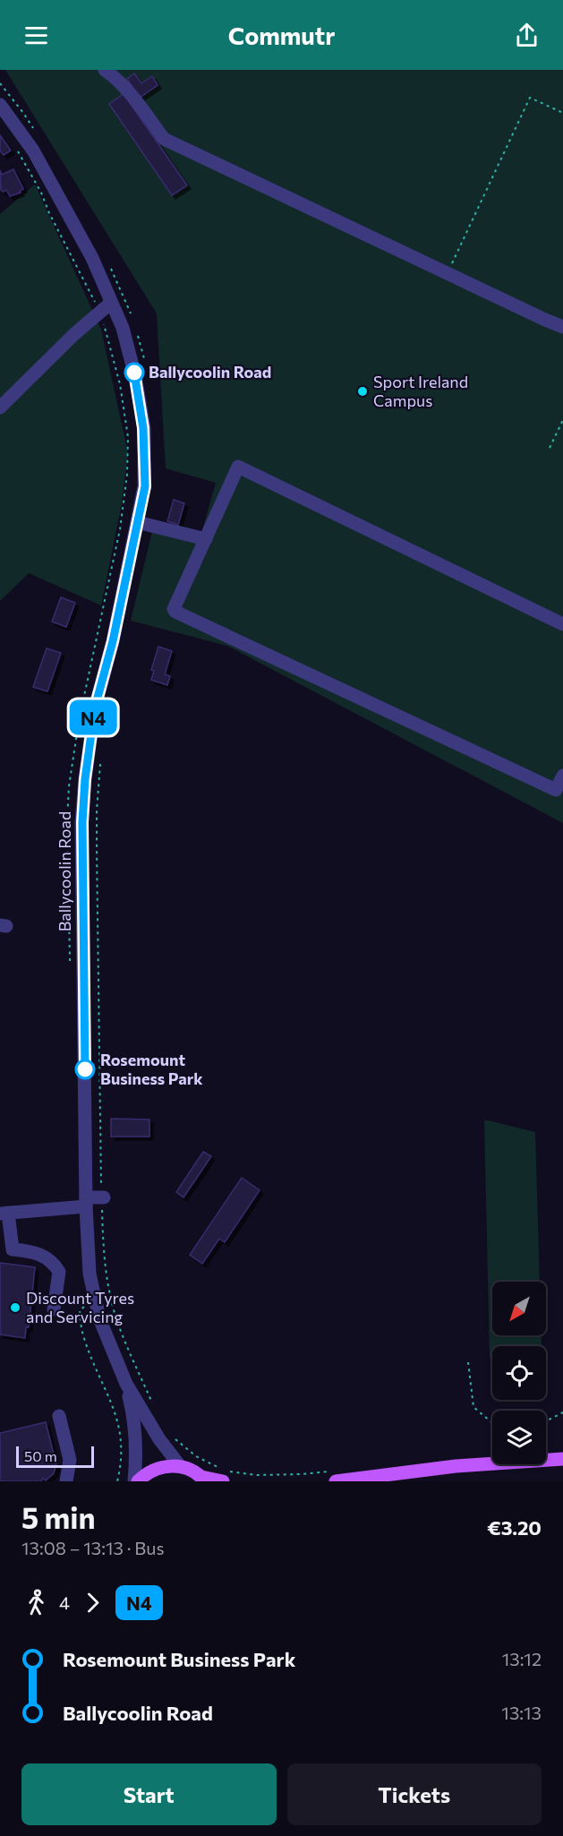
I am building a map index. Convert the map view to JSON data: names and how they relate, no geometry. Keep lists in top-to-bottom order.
{
  "streets": {
    "street": ["Ballycoolin Road"]
  },
  "places": [
    "Ballycoolin Road",
    "Sport Ireland Campus",
    "Rosemount Business Park",
    "Discount Tyres and Servicing"
  ],
  "lines": ["bus line N4"],
  "scale_bar": "50 m",
  "north": "bottom left",
  "page": {
    "header": "Commutr",
    "on_map": "N4",
    "scale": "50 m",
    "heading": ["5 min", "13:08 – 13:13 · Bus", "€3.20"],
    "legs": ["4", "N4"],
    "list": [
      {
        "name": "Rosemount Business Park",
        "value": "13:12"
      },
      {
        "name": "Ballycoolin Road",
        "value": "13:13"
      }
    ],
    "buttons": ["Start", "Tickets"]
  }
}
